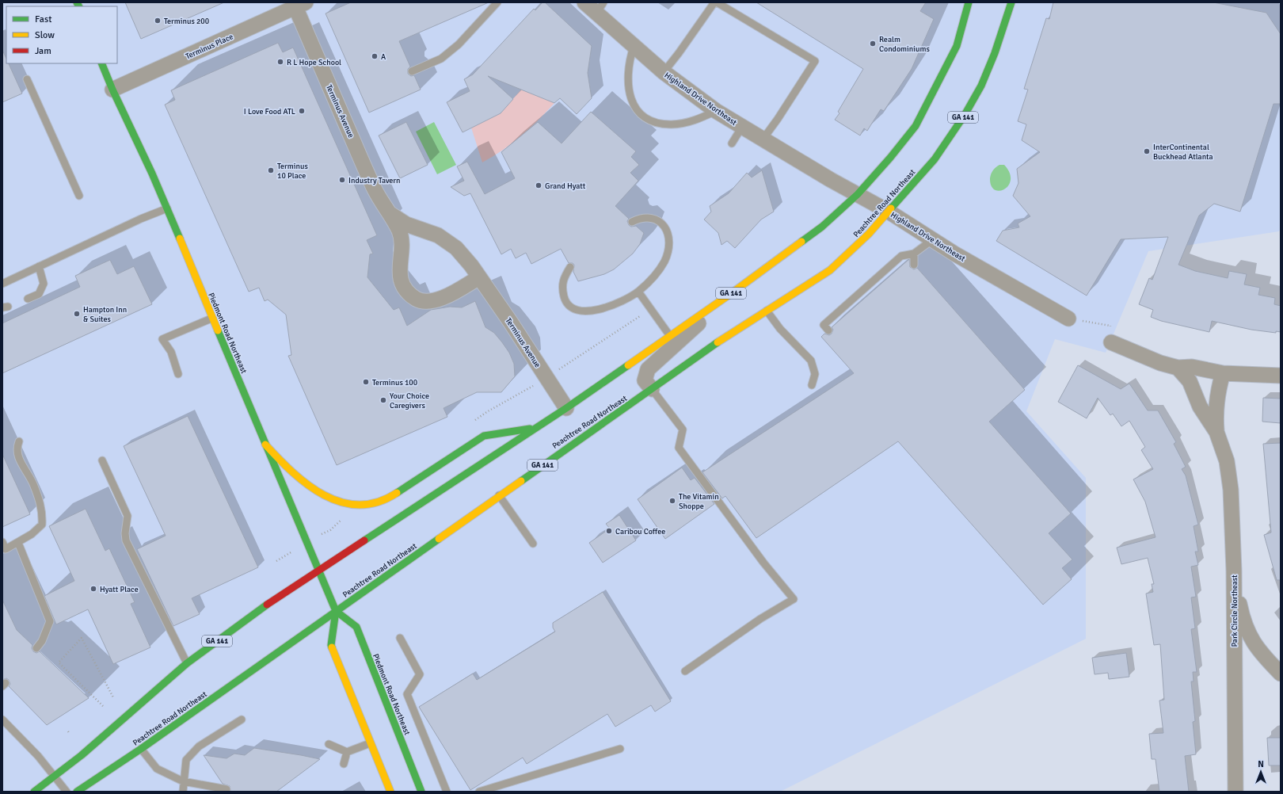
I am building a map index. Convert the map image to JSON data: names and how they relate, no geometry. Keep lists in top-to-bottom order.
{
  "streets": {
    "main road": ["GA 141", "Peachtree Road Northeast", "Piedmont Road Northeast"],
    "street": [
      "Terminus Place",
      "Highland Drive Northeast",
      "Terminus Avenue",
      "Park Circle Northeast"
    ]
  },
  "crossings": [
    ["Terminus Place", "Terminus Avenue"],
    ["Terminus Place", "Piedmont Road Northeast"],
    ["Highland Drive Northeast", "GA 141"],
    ["Highland Drive Northeast", "Peachtree Road Northeast"],
    ["Terminus Avenue", "GA 141"],
    ["GA 141", "Piedmont Road Northeast"],
    ["Peachtree Road Northeast", "Piedmont Road Northeast"]
  ],
  "places": [
    "Terminus 200",
    "Realm Condominiums",
    "A",
    "R L Hope School",
    "I Love Food ATL",
    "InterContinental Buckhead Atlanta",
    "Terminus 10 Place",
    "Industry Tavern",
    "Grand Hyatt",
    "Hampton Inn & Suites",
    "Terminus 100",
    "Your Choice Caregivers",
    "The Vitamin Shoppe",
    "Caribou Coffee",
    "Hyatt Place"
  ],
  "legend": ["Fast", "Slow", "Jam"],
  "north": "top"
}
